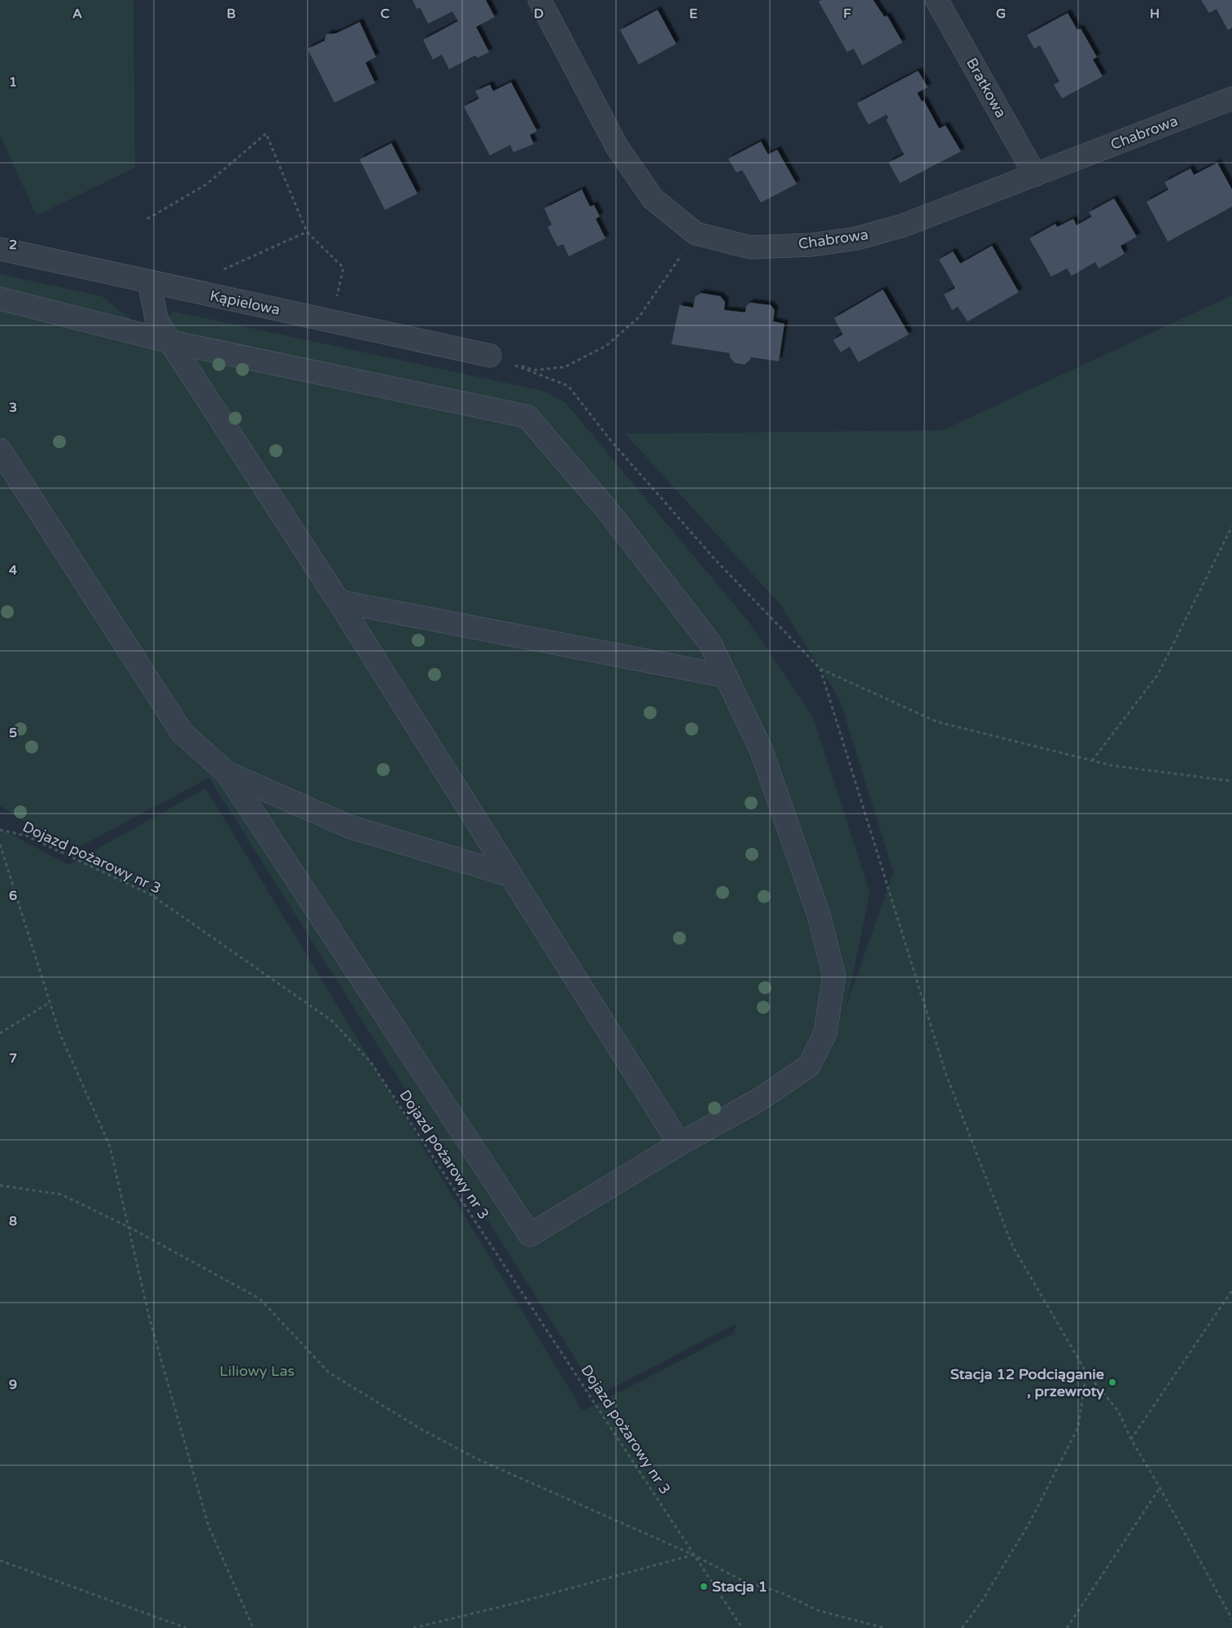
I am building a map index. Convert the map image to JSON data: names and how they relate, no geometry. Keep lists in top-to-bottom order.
{
  "streets": {
    "street": ["Bratkowa", "Chabrowa", "Kąpielowa"],
    "path": ["Dojazd pożarowy nr 3"]
  },
  "crossings": [
    ["Bratkowa", "Chabrowa"]
  ],
  "parks": ["Liliowy Las"],
  "places": ["Stacja 12 Podciąganie , przewroty", "Stacja 1"],
  "grid": {
    "columns": [
      "A",
      "B",
      "C",
      "D",
      "E",
      "F",
      "G",
      "H"
    ],
    "rows": [
      "1",
      "2",
      "3",
      "4",
      "5",
      "6",
      "7",
      "8",
      "9"
    ]
  }
}
